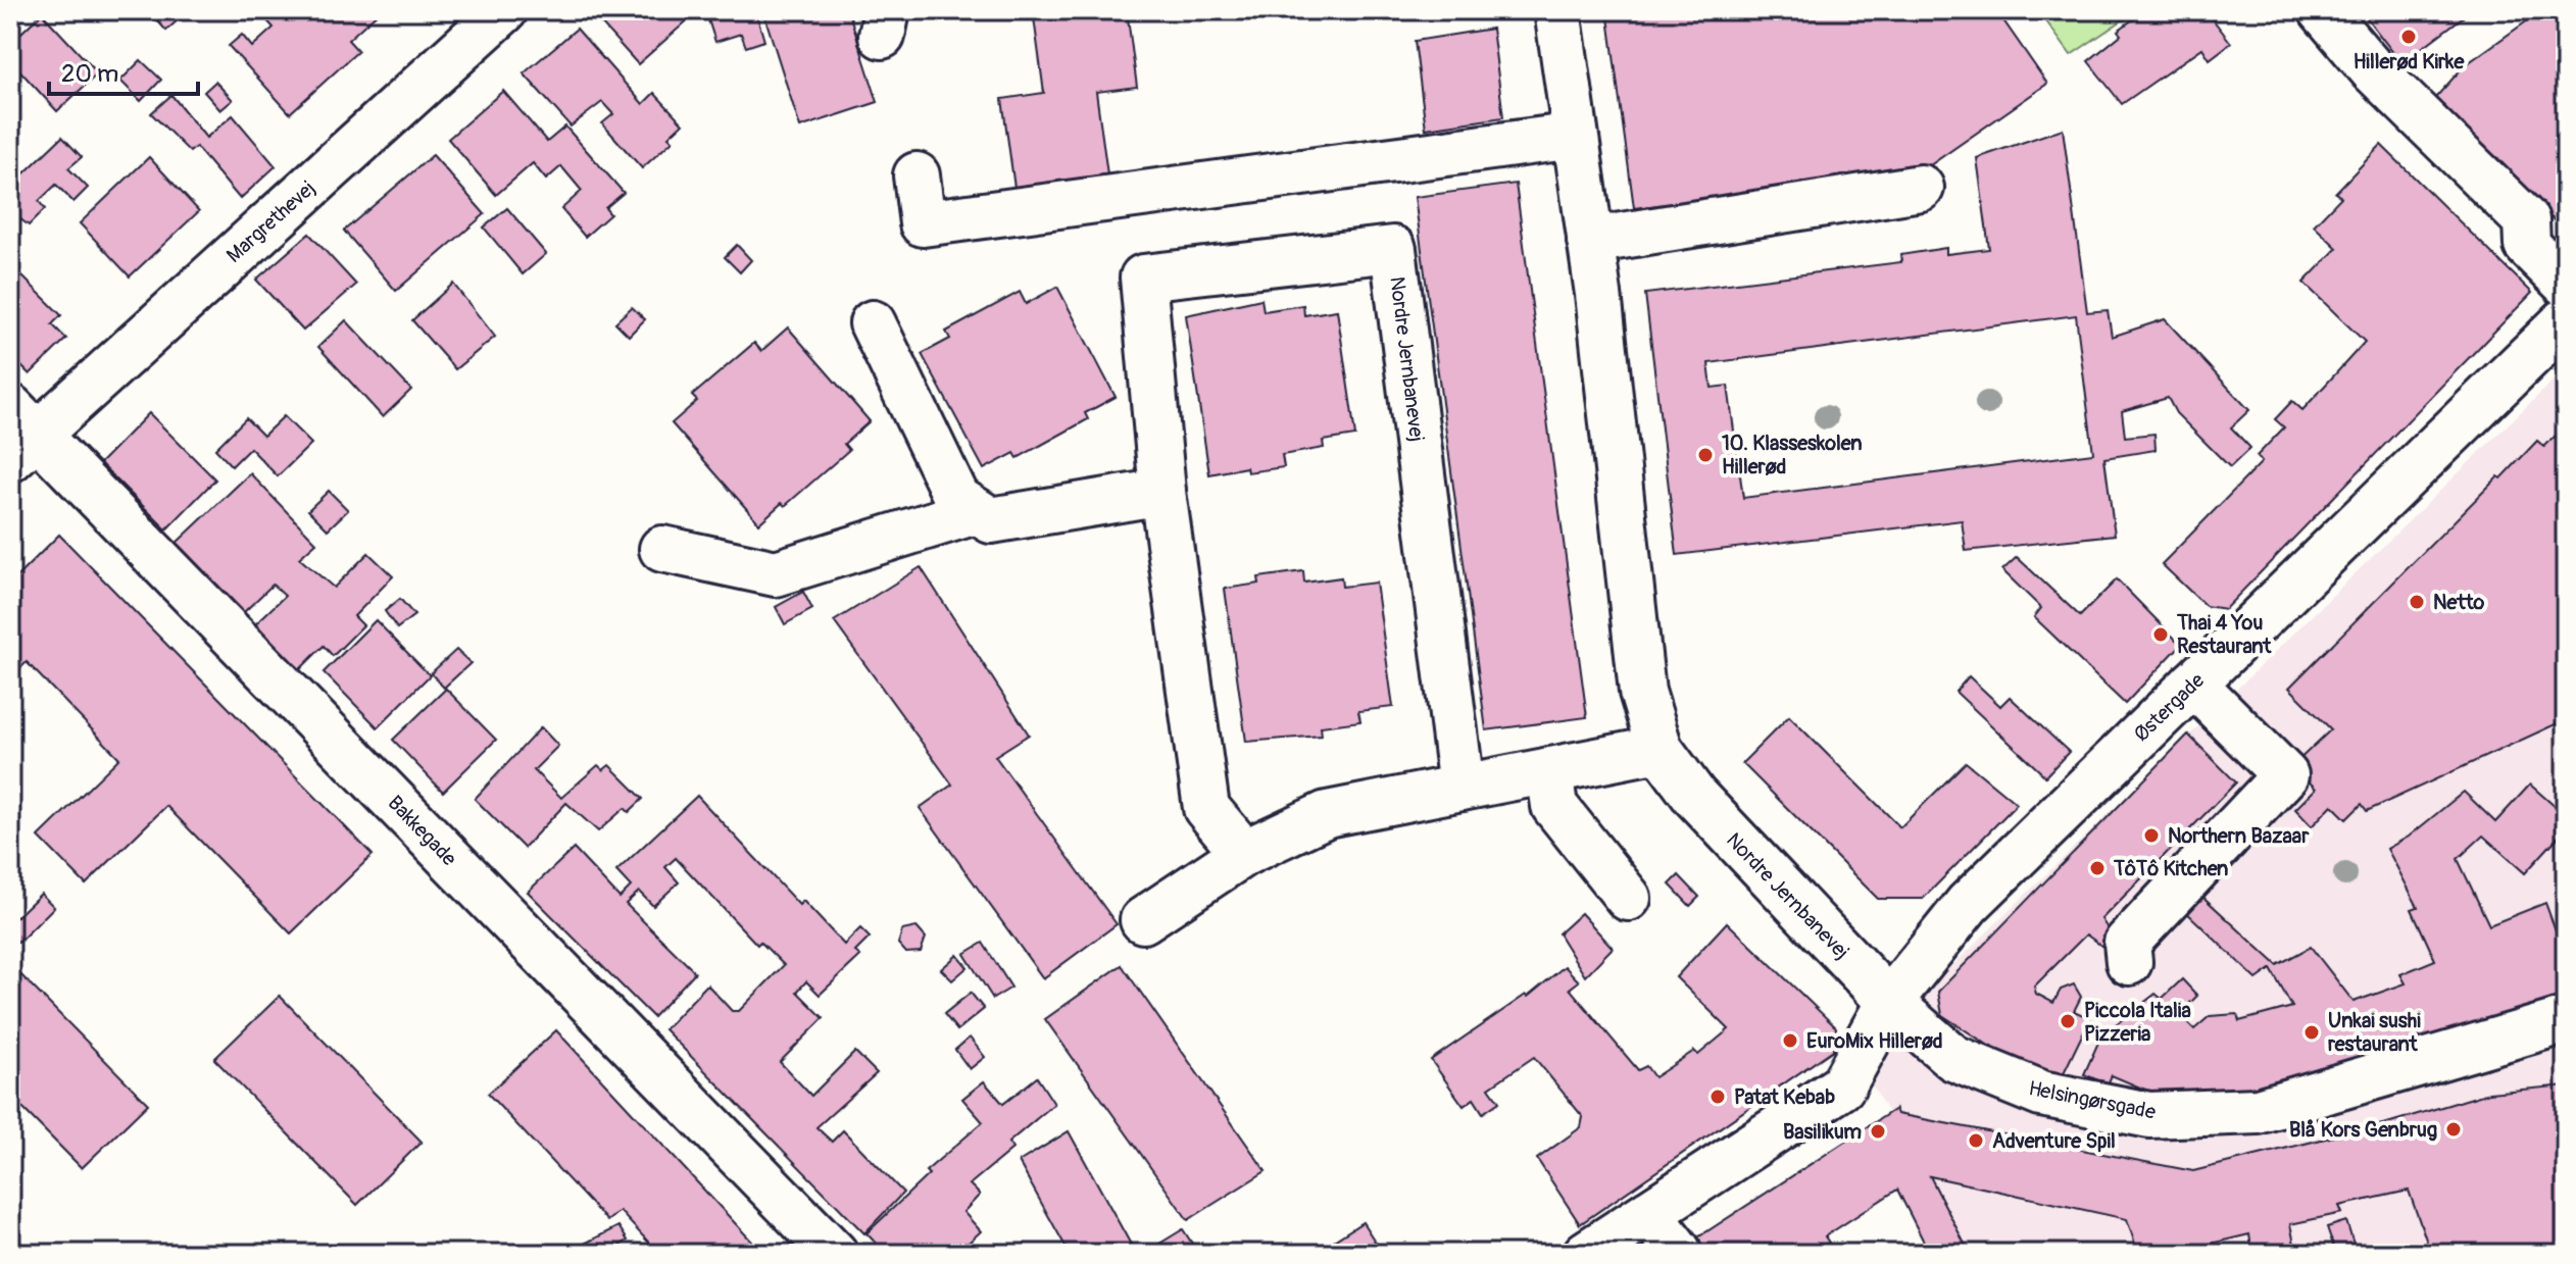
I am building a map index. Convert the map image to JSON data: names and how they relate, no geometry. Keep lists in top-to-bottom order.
{
  "streets": {
    "street": [
      "Margrethevej",
      "Nordre Jernbanevej",
      "Østergade",
      "Bakkegade",
      "Helsingørsgade"
    ]
  },
  "crossings": [
    ["Margrethevej", "Bakkegade"],
    ["Nordre Jernbanevej", "Østergade"],
    ["Nordre Jernbanevej", "Helsingørsgade"],
    ["Østergade", "Helsingørsgade"]
  ],
  "places": [
    "Hillerød Kirke",
    "10. Klasseskolen Hillerød",
    "Netto",
    "Thai 4 You Restaurant",
    "Northern Bazaar",
    "TôTô Kitchen",
    "Piccola Italia Pizzeria",
    "Unkai sushi restaurant",
    "EuroMix Hillerød",
    "Patat Kebab",
    "Blå Kors Genbrug",
    "Basilikum",
    "Adventure Spil"
  ],
  "scale_bar": "20 m"
}
